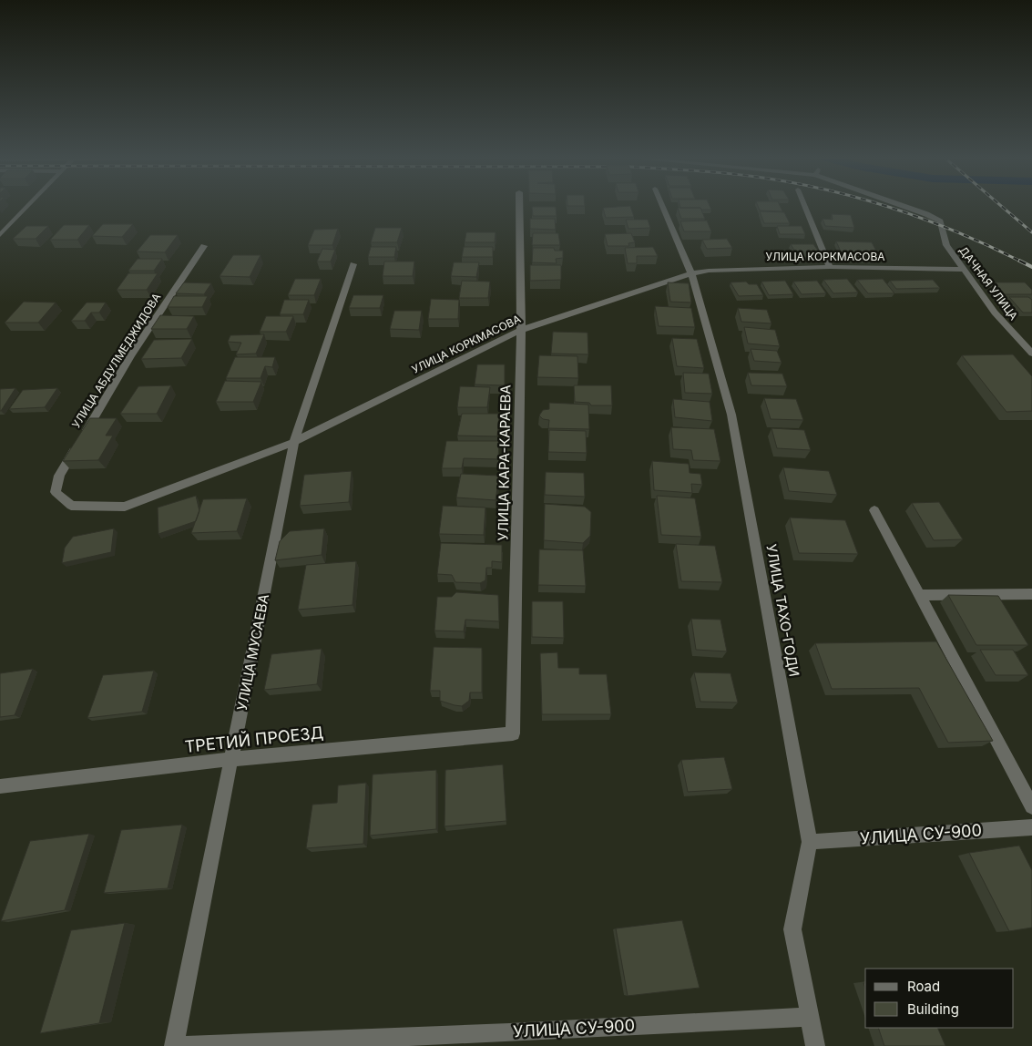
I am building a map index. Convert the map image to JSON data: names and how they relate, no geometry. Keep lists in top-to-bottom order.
{
  "streets": {
    "street": [
      "УЛИЦА КОРКМАСОВА",
      "ДАЧНАЯ УЛИЦА",
      "УЛИЦА АБДУЛМЕДЖИДОВА",
      "УЛИЦА КАРА-КАРАЕВА",
      "УЛИЦА ТАХО-ГОДИ",
      "УЛИЦА МУСАЕВА",
      "ТРЕТИЙ ПРОЕЗД",
      "УЛИЦА СУ-900"
    ]
  },
  "crossings": [
    ["УЛИЦА КОРКМАСОВА", "ДАЧНАЯ УЛИЦА"],
    ["УЛИЦА КОРКМАСОВА", "УЛИЦА АБДУЛМЕДЖИДОВА"],
    ["УЛИЦА КОРКМАСОВА", "УЛИЦА КАРА-КАРАЕВА"],
    ["УЛИЦА КОРКМАСОВА", "УЛИЦА ТАХО-ГОДИ"],
    ["УЛИЦА КОРКМАСОВА", "УЛИЦА МУСАЕВА"],
    ["УЛИЦА КАРА-КАРАЕВА", "ТРЕТИЙ ПРОЕЗД"],
    ["УЛИЦА ТАХО-ГОДИ", "УЛИЦА СУ-900"],
    ["УЛИЦА МУСАЕВА", "ТРЕТИЙ ПРОЕЗД"],
    ["УЛИЦА МУСАЕВА", "УЛИЦА СУ-900"]
  ],
  "legend": ["Road", "Building"]
}
